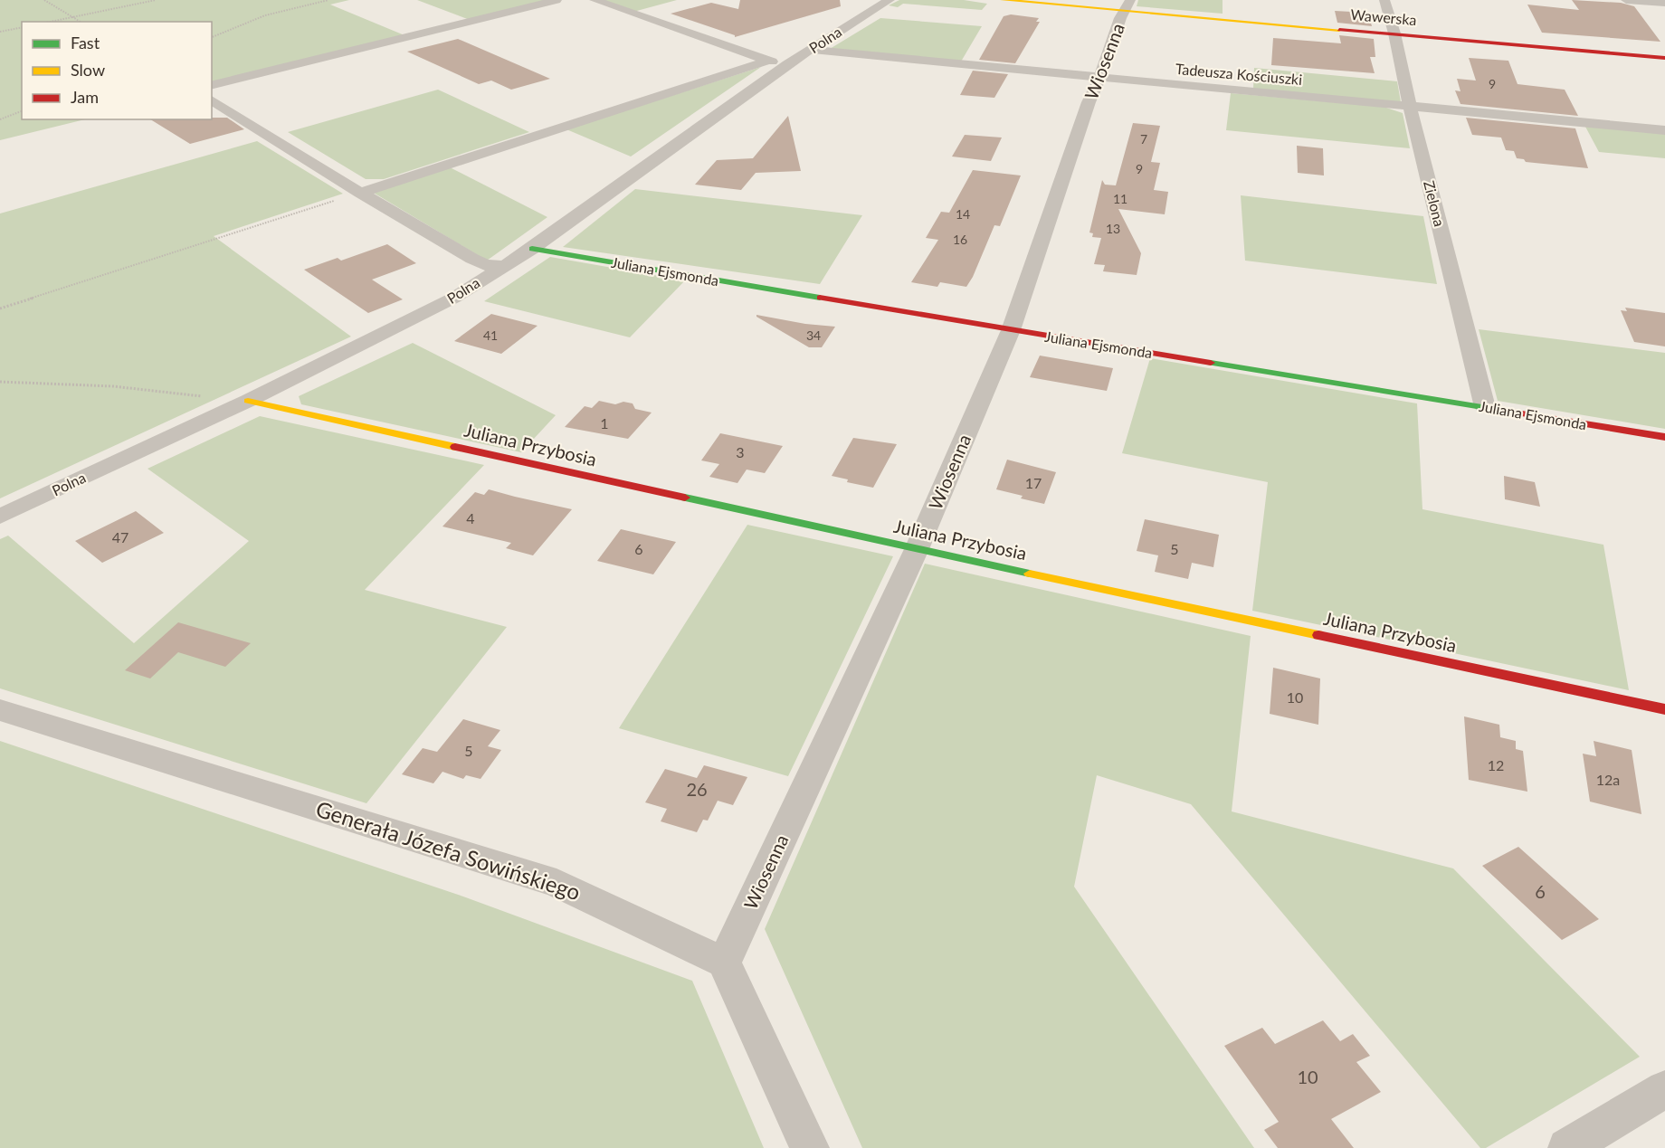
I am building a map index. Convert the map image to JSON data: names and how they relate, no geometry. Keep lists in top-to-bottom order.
{
  "streets": {
    "street": [
      "Wawerska",
      "Polna",
      "Wiosenna",
      "Tadeusza Kościuszki",
      "Zielona",
      "Juliana Ejsmonda",
      "Juliana Przybosia",
      "Generała Józefa Sowińskiego"
    ]
  },
  "crossings": [
    ["Wawerska", "Wiosenna"],
    ["Wawerska", "Zielona"],
    ["Polna", "Tadeusza Kościuszki"],
    ["Polna", "Juliana Ejsmonda"],
    ["Polna", "Juliana Przybosia"],
    ["Wiosenna", "Tadeusza Kościuszki"],
    ["Wiosenna", "Juliana Ejsmonda"],
    ["Wiosenna", "Juliana Przybosia"],
    ["Wiosenna", "Generała Józefa Sowińskiego"],
    ["Tadeusza Kościuszki", "Zielona"],
    ["Zielona", "Juliana Ejsmonda"]
  ],
  "house_numbers": [
    "9",
    "7",
    "9",
    "11",
    "14",
    "13",
    "16",
    "41",
    "34",
    "1",
    "3",
    "17",
    "4",
    "47",
    "6",
    "5",
    "10",
    "5",
    "12",
    "12a",
    "26",
    "6",
    "10"
  ],
  "legend": ["Fast", "Slow", "Jam"]
}
